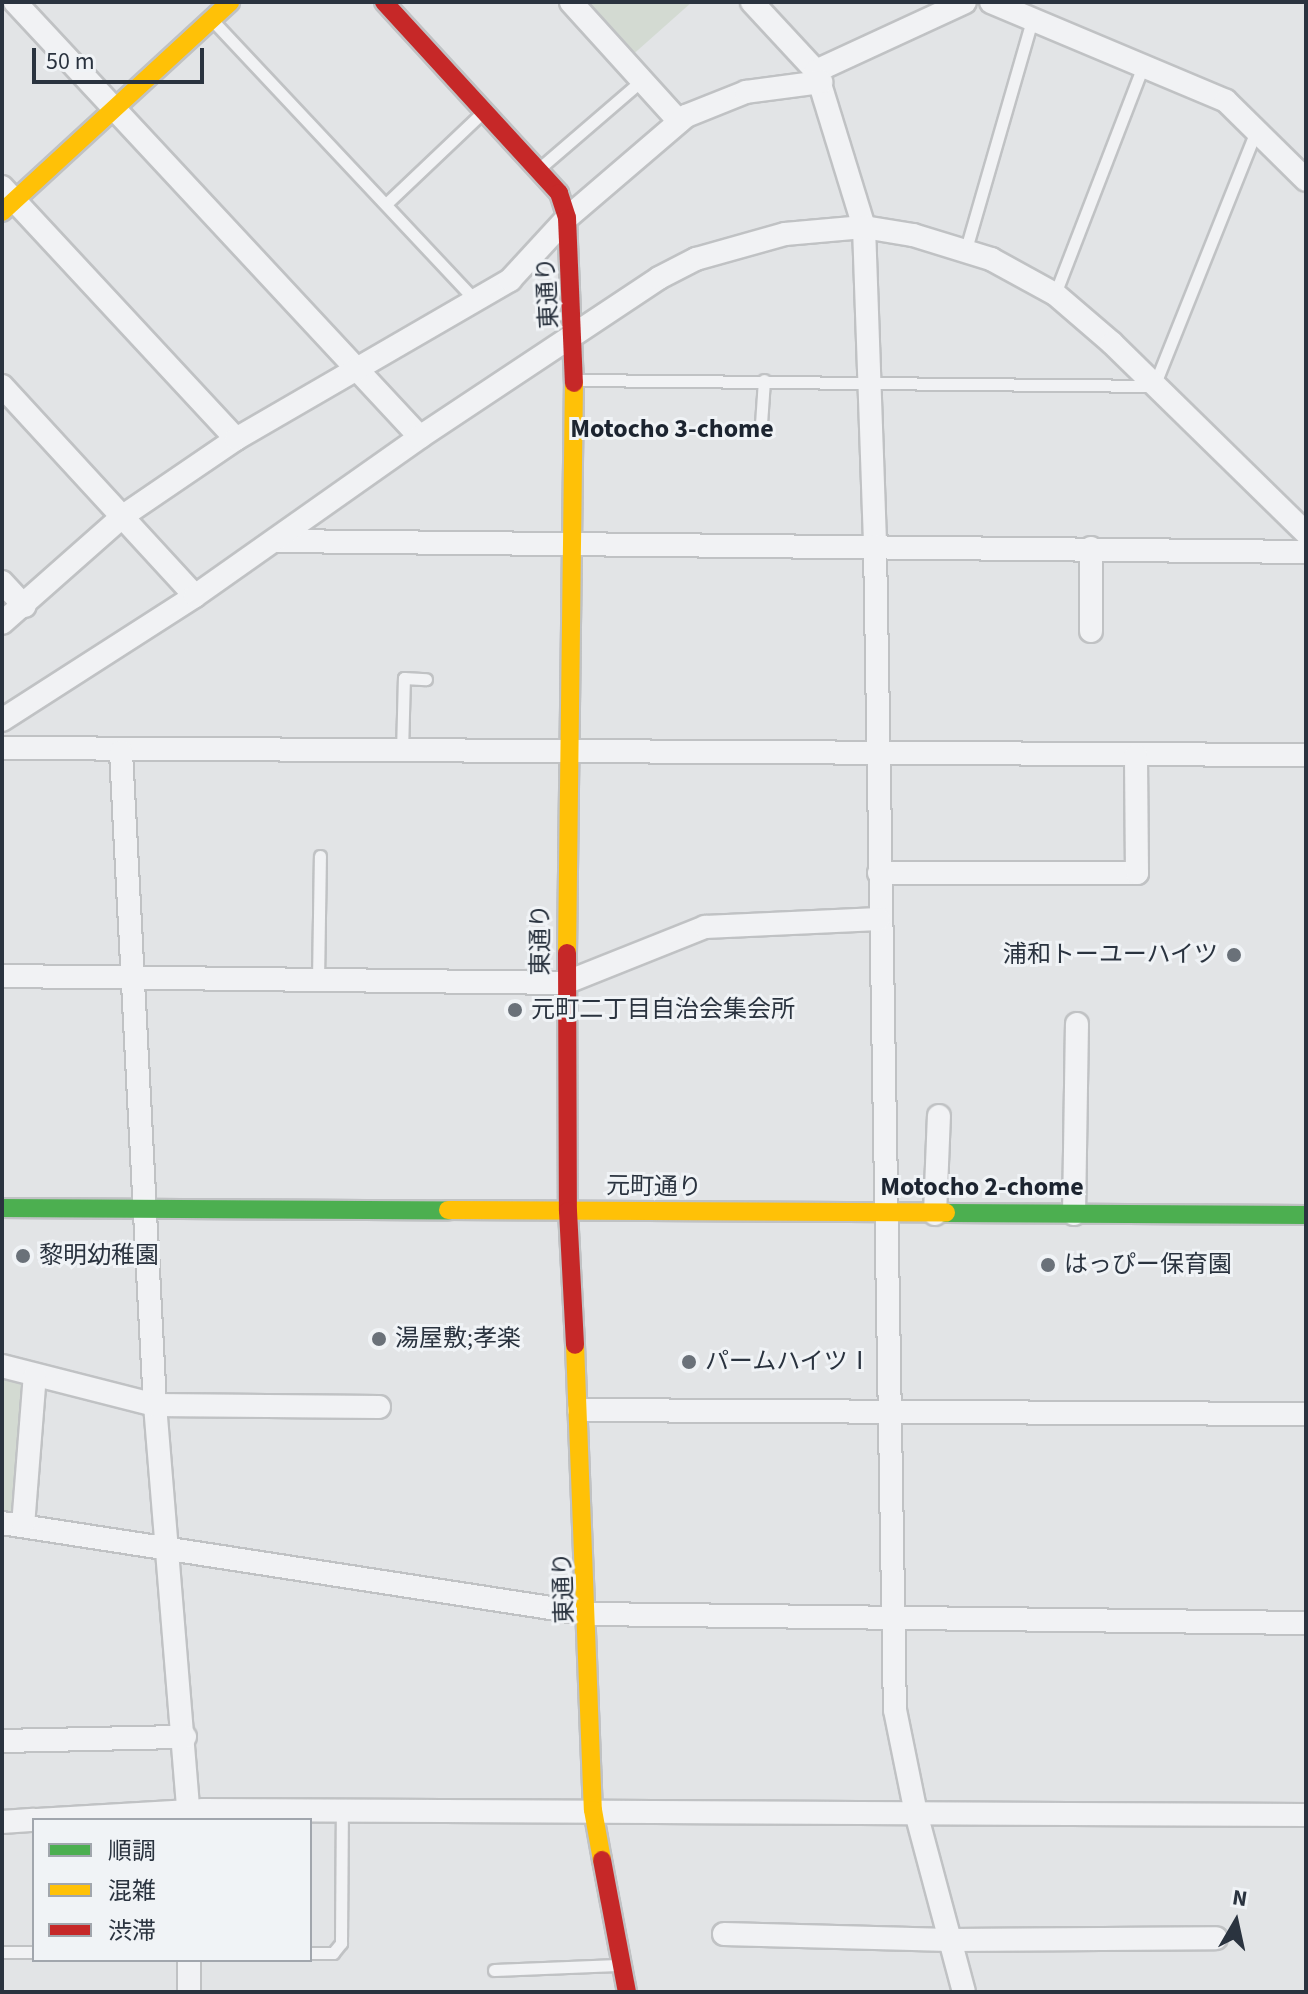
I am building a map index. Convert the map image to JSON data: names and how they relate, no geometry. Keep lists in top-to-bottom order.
{
  "streets": {
    "street": ["東通り", "元町通り"]
  },
  "crossings": [
    ["東通り", "元町通り"]
  ],
  "districts": ["Motocho 3-chome", "Motocho 2-chome"],
  "places": [
    "浦和トーユーハイツ",
    "元町二丁目自治会集会所",
    "黎明幼稚園",
    "はっぴー保育園",
    "湯屋敷;孝楽",
    "パームハイツⅠ"
  ],
  "legend": ["順調", "混雑", "渋滞"],
  "scale_bar": "50 m",
  "north": "top"
}
